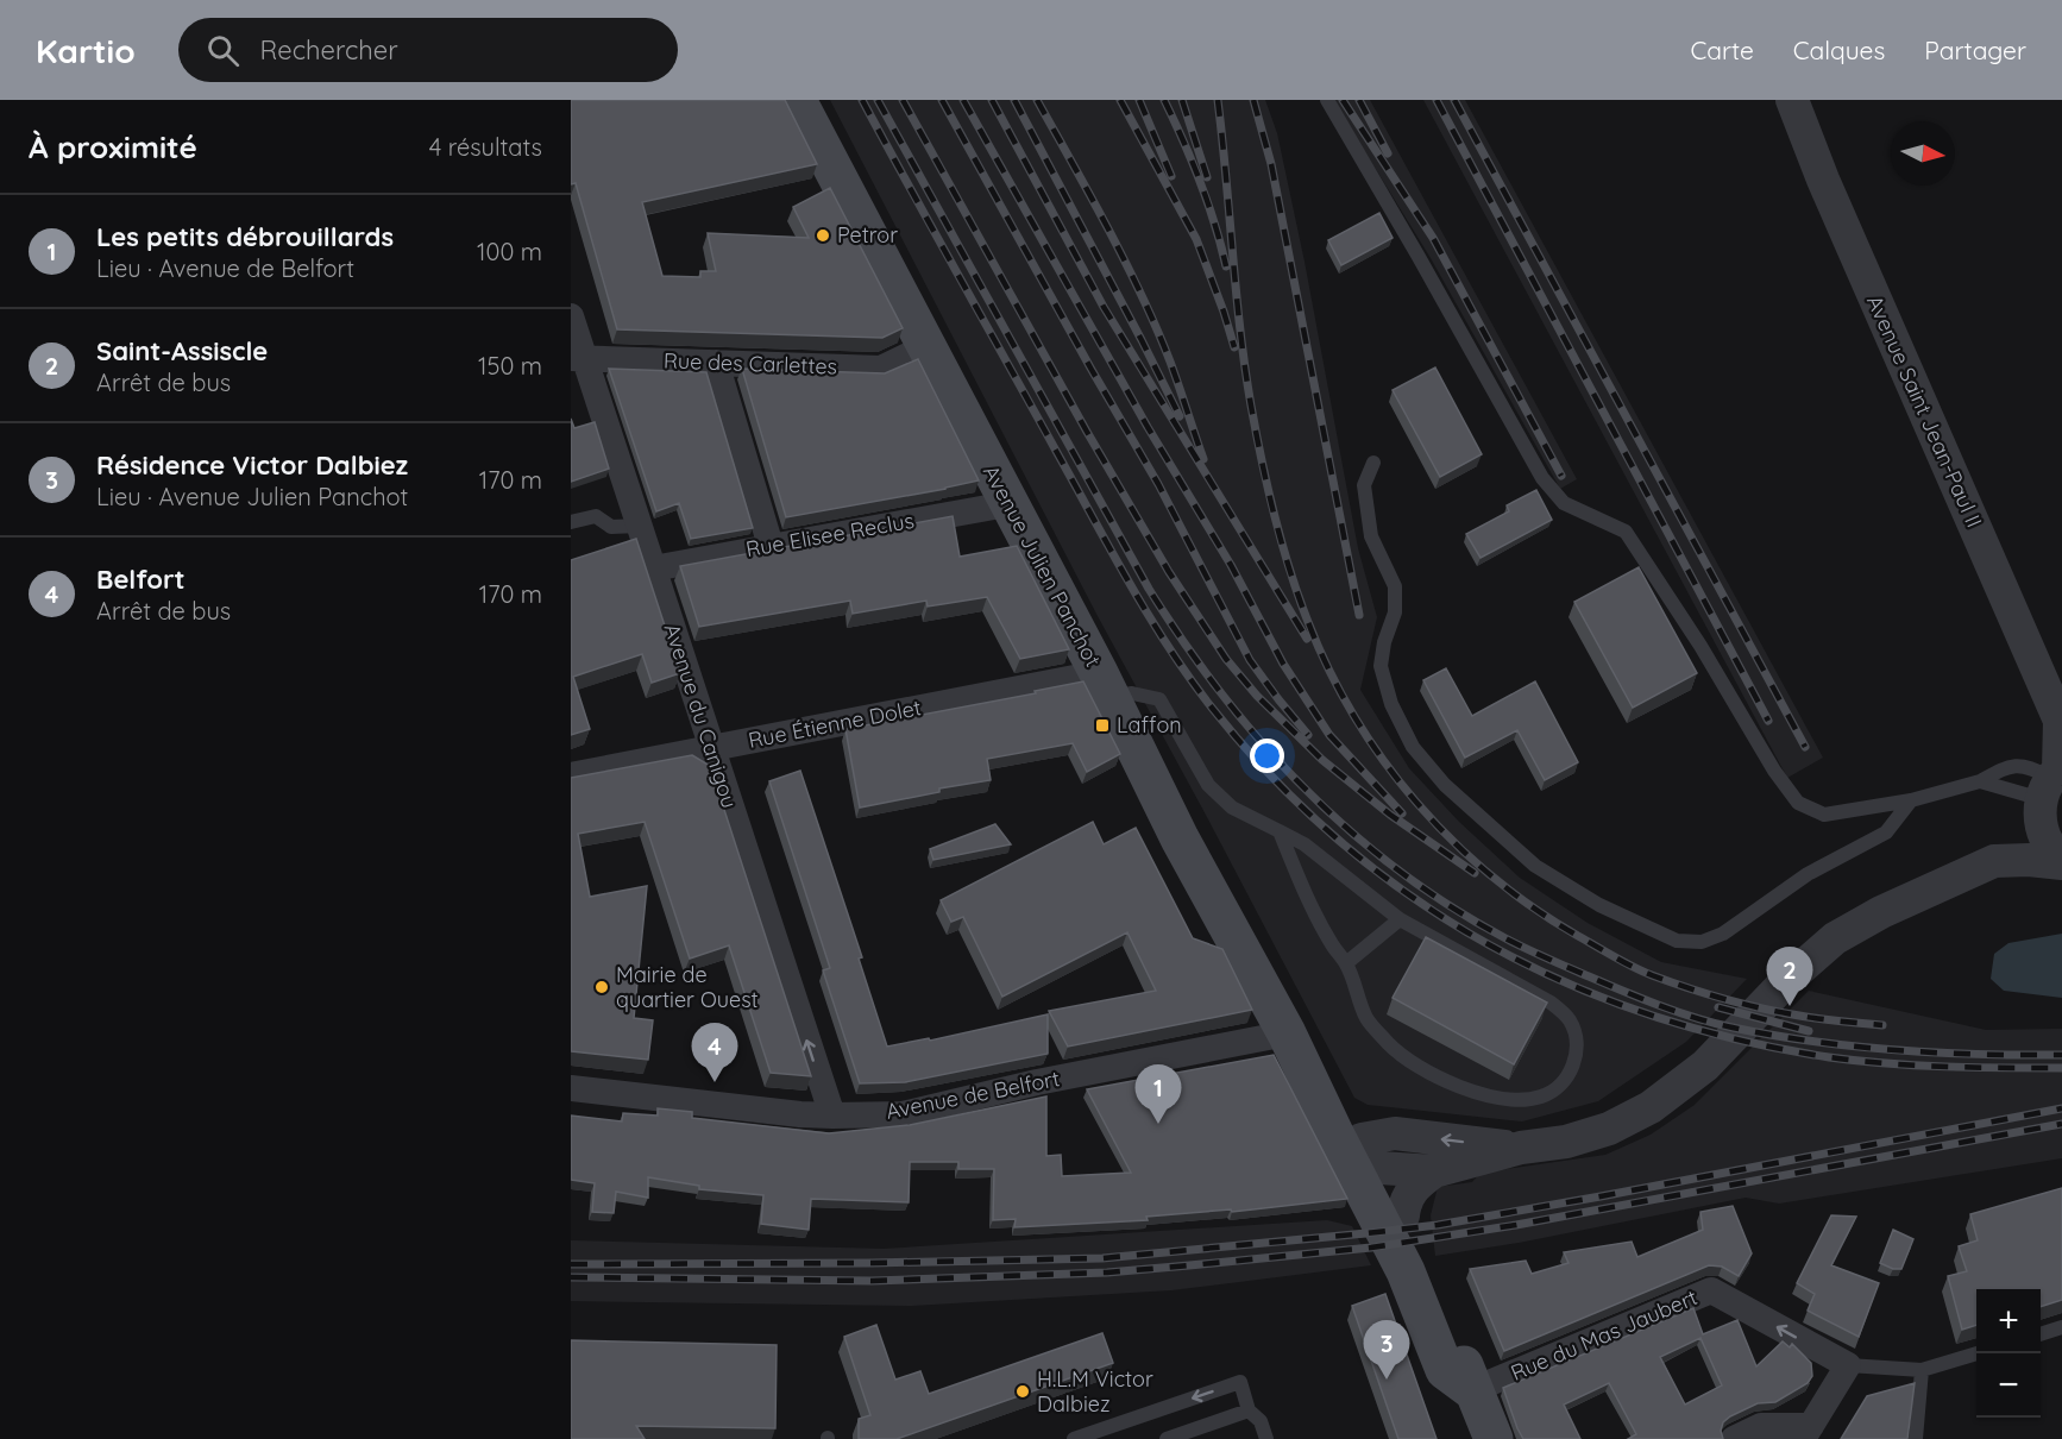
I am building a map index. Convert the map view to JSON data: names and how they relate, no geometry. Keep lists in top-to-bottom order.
{
  "streets": {
    "main road": ["Avenue Julien Panchot"],
    "street": [
      "Rue des Carlettes",
      "Avenue Saint Jean-Paul II",
      "Rue Elisee Reclus",
      "Avenue du Canigou",
      "Rue Étienne Dolet",
      "Avenue de Belfort",
      "Rue du Mas Jaubert"
    ]
  },
  "crossings": [
    ["Rue des Carlettes", "Avenue Julien Panchot"],
    ["Rue des Carlettes", "Avenue du Canigou"],
    ["Rue Elisee Reclus", "Avenue Julien Panchot"],
    ["Rue Elisee Reclus", "Avenue du Canigou"],
    ["Avenue Julien Panchot", "Rue Étienne Dolet"],
    ["Avenue Julien Panchot", "Avenue de Belfort"],
    ["Avenue Julien Panchot", "Rue du Mas Jaubert"],
    ["Avenue du Canigou", "Rue Étienne Dolet"],
    ["Avenue du Canigou", "Avenue de Belfort"]
  ],
  "one_way": ["Avenue du Canigou"],
  "places": {
    "other": ["Petror", "Mairie de quartier Ouest", "H.L.M Victor Dalbiez"],
    "transit": ["Laffon"]
  },
  "north": "right",
  "page": {
    "header": "Kartio",
    "search": "Rechercher",
    "nav": ["Carte", "Calques", "Partager"],
    "heading": ["À proximité", "4 résultats"],
    "list": [
      {
        "mark": "1",
        "name": "Les petits débrouillards",
        "note": "Lieu · Avenue de Belfort",
        "value": "100 m"
      },
      {
        "mark": "2",
        "name": "Saint-Assiscle",
        "note": "Arrêt de bus",
        "value": "150 m"
      },
      {
        "mark": "3",
        "name": "Résidence Victor Dalbiez",
        "note": "Lieu · Avenue Julien Panchot",
        "value": "170 m"
      },
      {
        "mark": "4",
        "name": "Belfort",
        "note": "Arrêt de bus",
        "value": "170 m"
      }
    ],
    "pins": [
      "2",
      "4",
      "1",
      "3"
    ],
    "map_buttons": ["+", "−"]
  }
}
